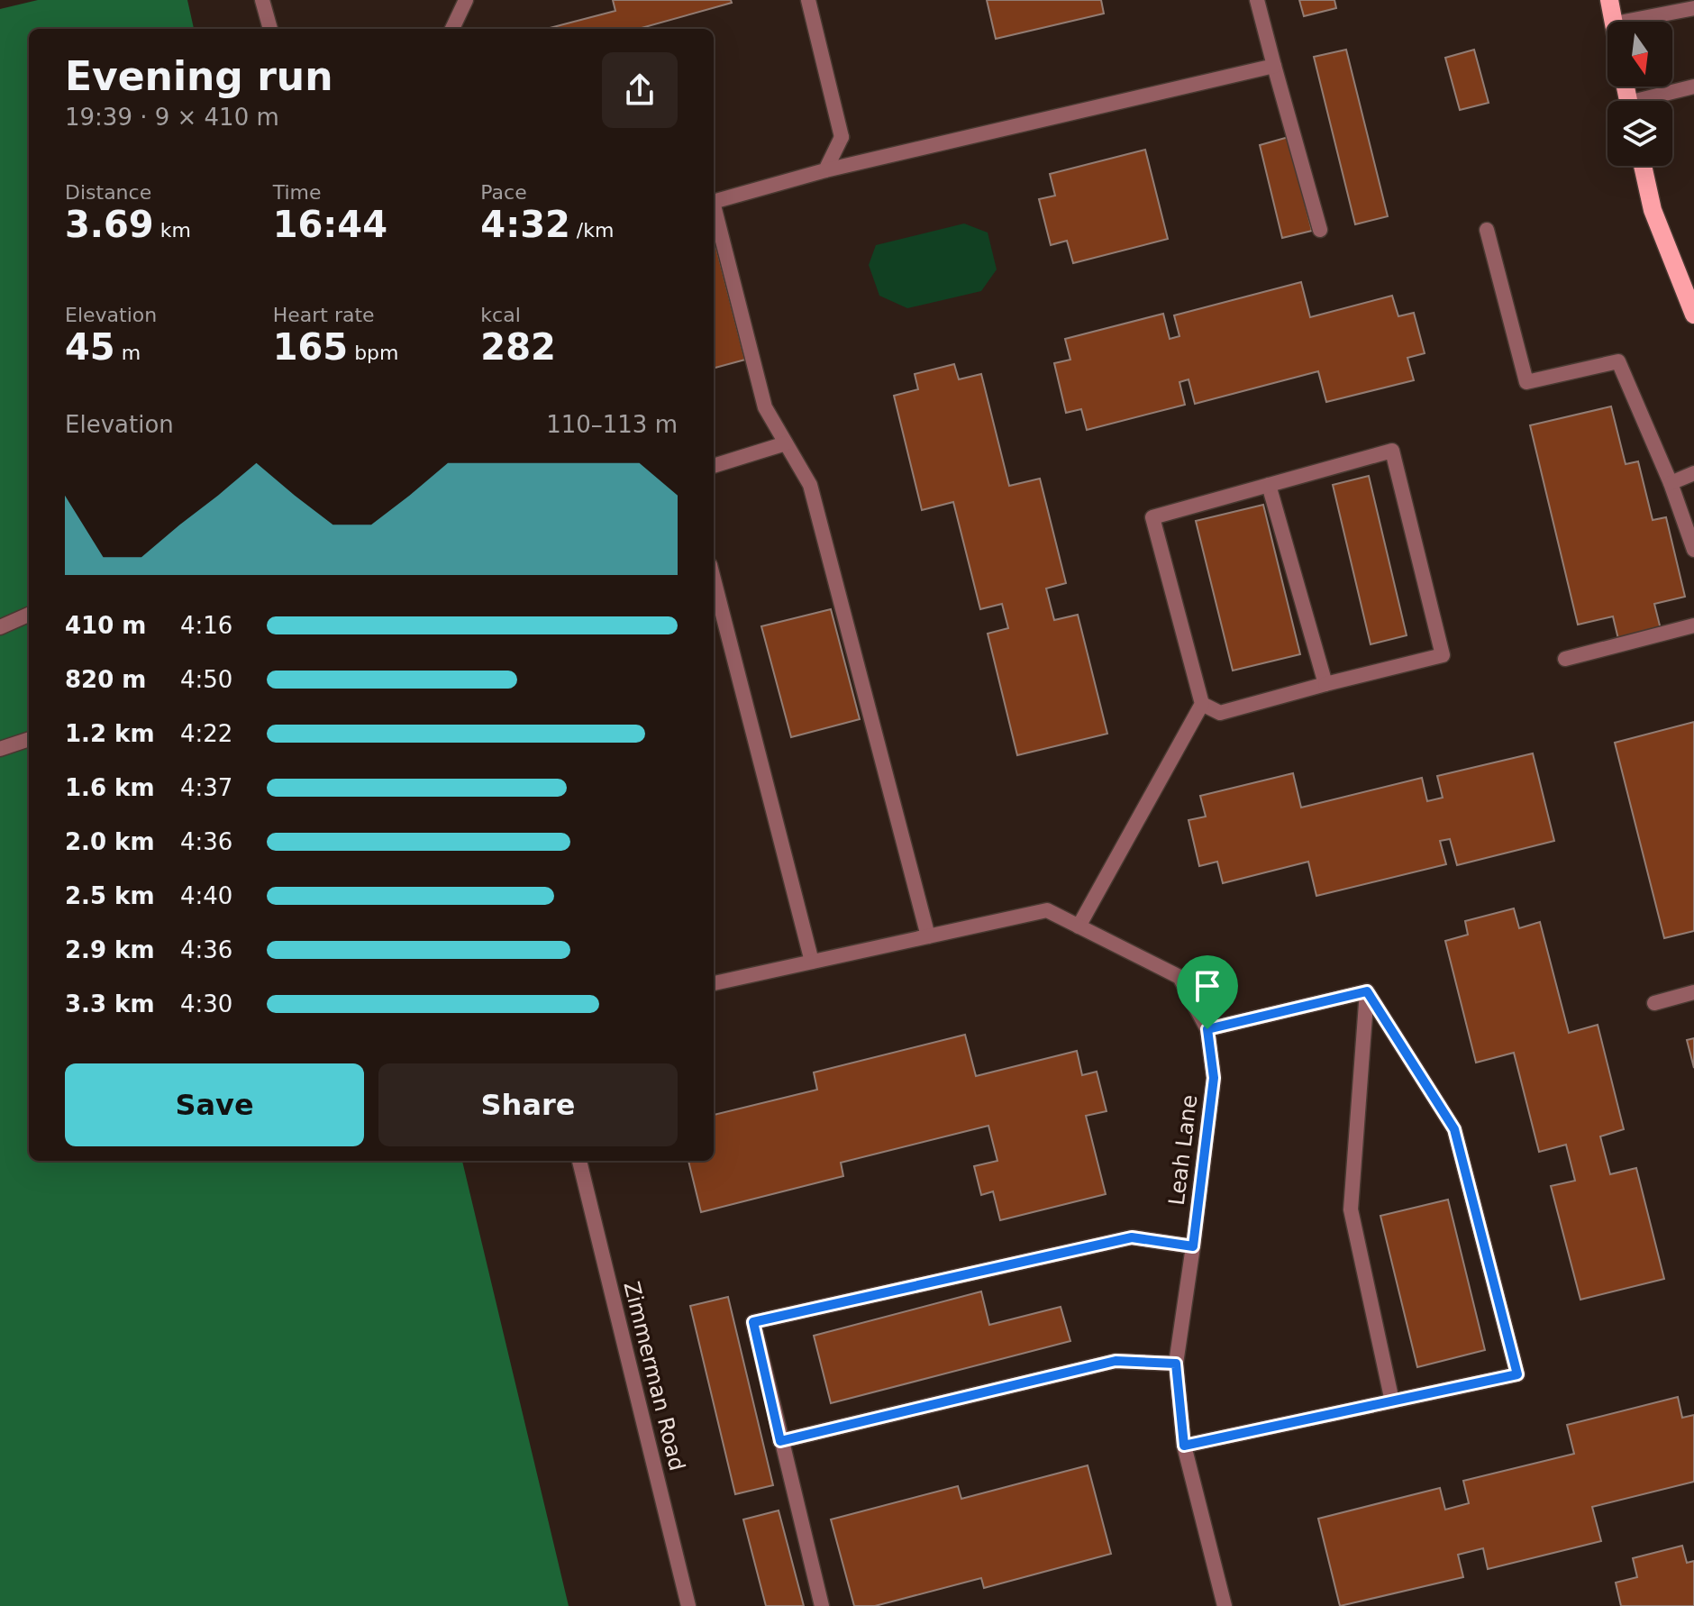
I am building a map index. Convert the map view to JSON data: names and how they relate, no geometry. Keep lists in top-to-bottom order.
{
  "streets": {
    "street": ["Leah Lane", "Zimmerman Road"]
  },
  "north": "bottom",
  "page": {
    "heading": ["Evening run", "19:39 · 9 × 410 m"],
    "stats": [
      ["Distance", "3.69 km"],
      ["Time", "16:44"],
      ["Pace", "4:32 /km"],
      ["Elevation", "45 m"],
      ["Heart rate", "165 bpm"],
      ["kcal", "282"]
    ],
    "chart": ["Elevation", "110–113 m"],
    "list": [
      {
        "name": "410 m",
        "note": "4:16"
      },
      {
        "name": "820 m",
        "note": "4:50"
      },
      {
        "name": "1.2 km",
        "note": "4:22"
      },
      {
        "name": "1.6 km",
        "note": "4:37"
      },
      {
        "name": "2.0 km",
        "note": "4:36"
      },
      {
        "name": "2.5 km",
        "note": "4:40"
      },
      {
        "name": "2.9 km",
        "note": "4:36"
      },
      {
        "name": "3.3 km",
        "note": "4:30"
      }
    ],
    "buttons": ["Save", "Share"]
  }
}
